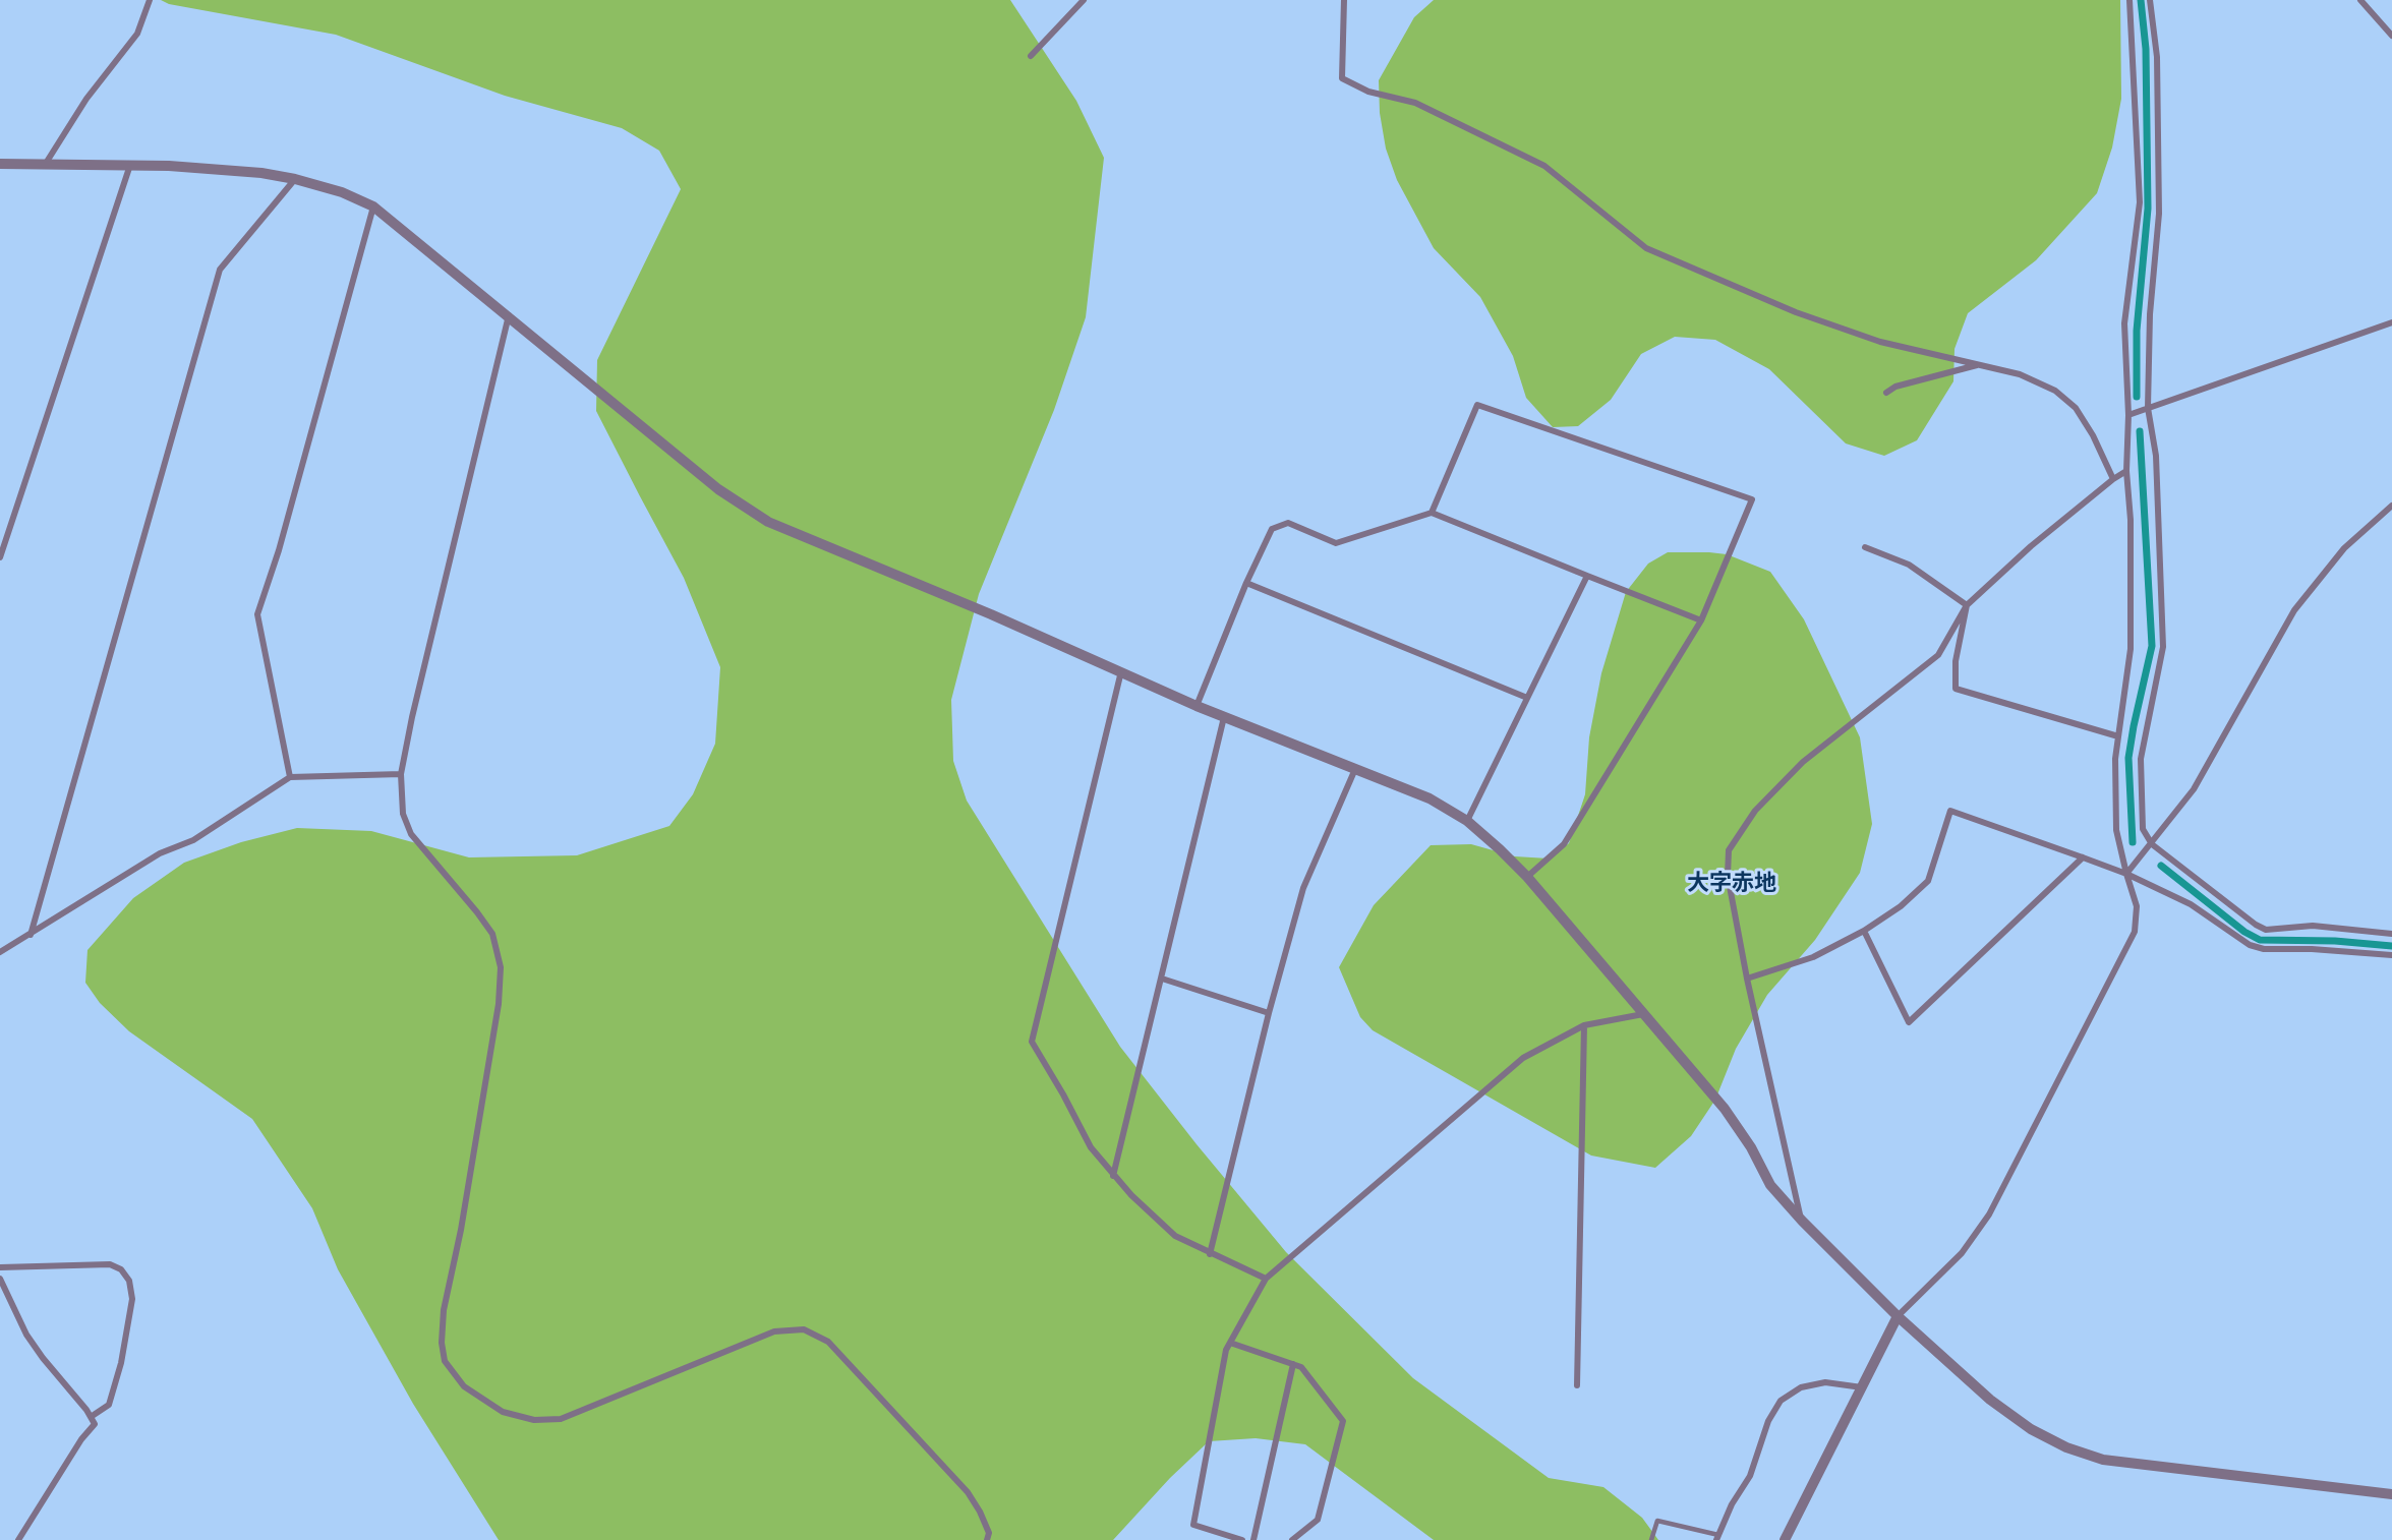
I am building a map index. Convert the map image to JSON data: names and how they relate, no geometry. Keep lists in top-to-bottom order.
{
  "districts": ["大字赤地"]
}
